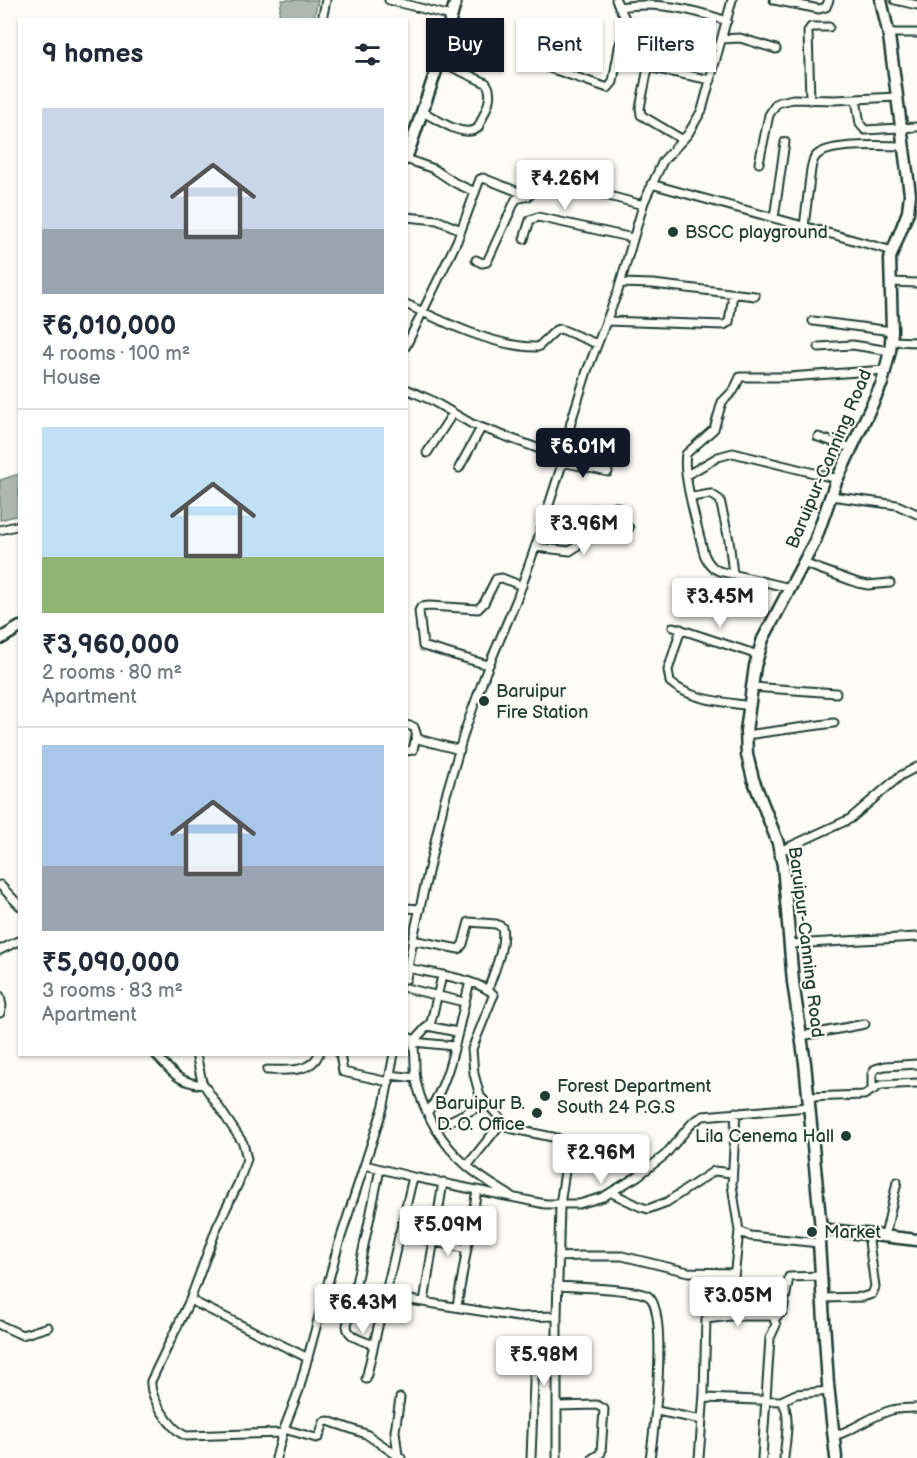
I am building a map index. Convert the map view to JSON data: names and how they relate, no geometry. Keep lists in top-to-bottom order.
{
  "streets": {
    "main road": ["Baruipur-Canning Road"]
  },
  "places": [
    "BSCC playground",
    "Baruipur Fire Station",
    "Forest Department South 24 P.G.S",
    "Baruipur B. D. O. Office",
    "Lila Cenema Hall",
    "Market"
  ],
  "page": {
    "chip": ["Buy", "Rent", "Filters"],
    "heading": "9 homes",
    "list": [
      {
        "name": "₹6,010,000",
        "note": "4 rooms · 100 m² · House"
      },
      {
        "name": "₹3,960,000",
        "note": "2 rooms · 80 m² · Apartment"
      },
      {
        "name": "₹5,090,000",
        "note": "3 rooms · 83 m² · Apartment"
      }
    ],
    "price": [
      "₹4.26M",
      "₹6.01M",
      "₹3.96M",
      "₹3.45M",
      "₹2.96M",
      "₹5.09M",
      "₹3.05M",
      "₹6.43M",
      "₹5.98M"
    ]
  }
}
